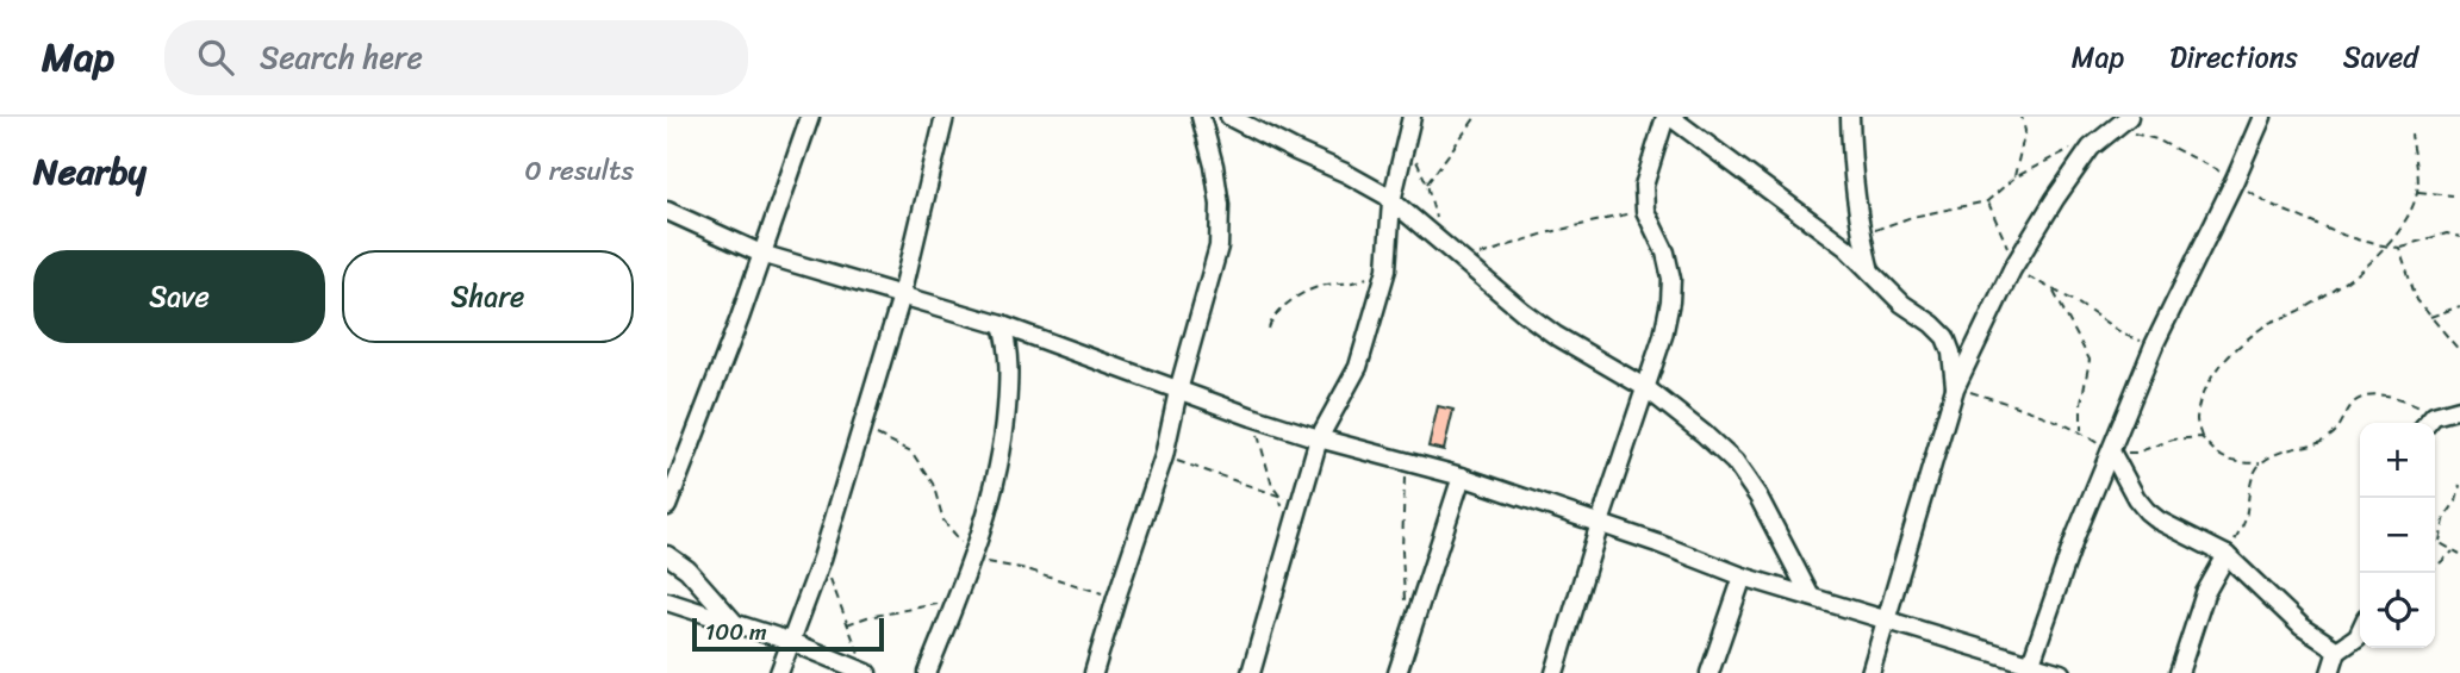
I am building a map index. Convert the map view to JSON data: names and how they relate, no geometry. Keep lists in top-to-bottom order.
{
  "scale_bar": "100 m",
  "page": {
    "header": "Map",
    "search": "Search here",
    "nav": ["Map", "Directions", "Saved"],
    "heading": ["Nearby", "0 results"],
    "buttons": ["Save", "Share"],
    "map_buttons": ["+", "−"],
    "scale": "100 m"
  }
}
